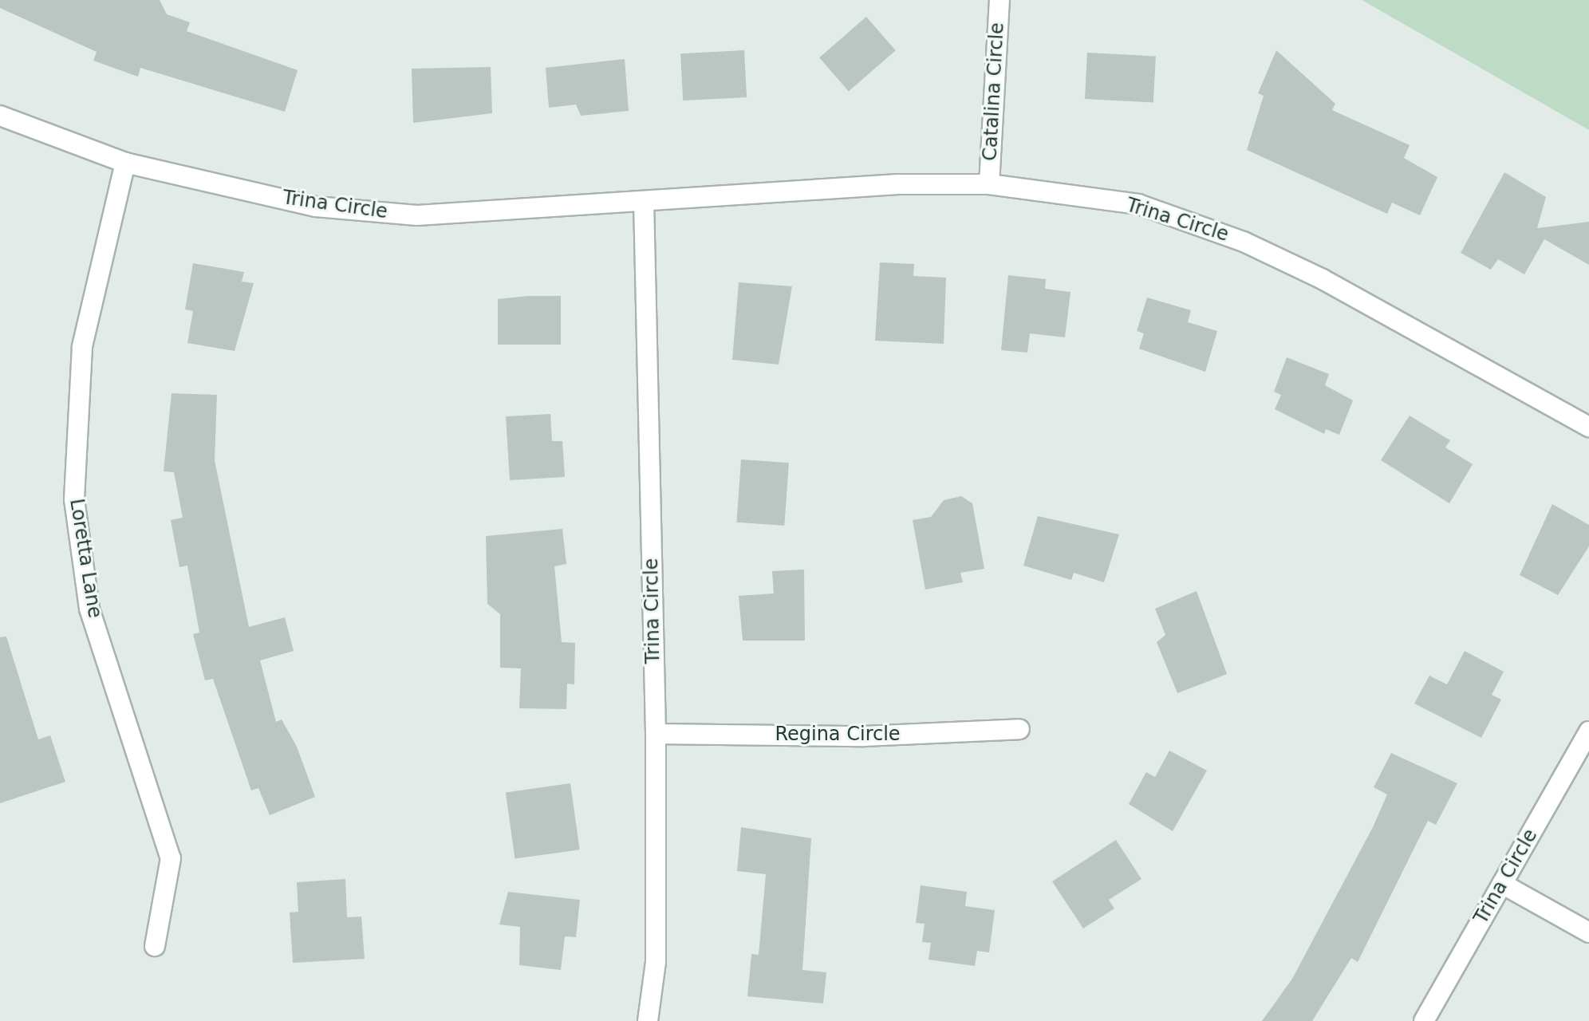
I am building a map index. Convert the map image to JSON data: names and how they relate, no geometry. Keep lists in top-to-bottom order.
{
  "streets": {
    "street": [
      "Catalina Circle",
      "Trina Circle",
      "Loretta Lane",
      "Regina Circle"
    ]
  },
  "crossings": [
    ["Catalina Circle", "Trina Circle"],
    ["Trina Circle", "Loretta Lane"],
    ["Trina Circle", "Regina Circle"]
  ]
}
